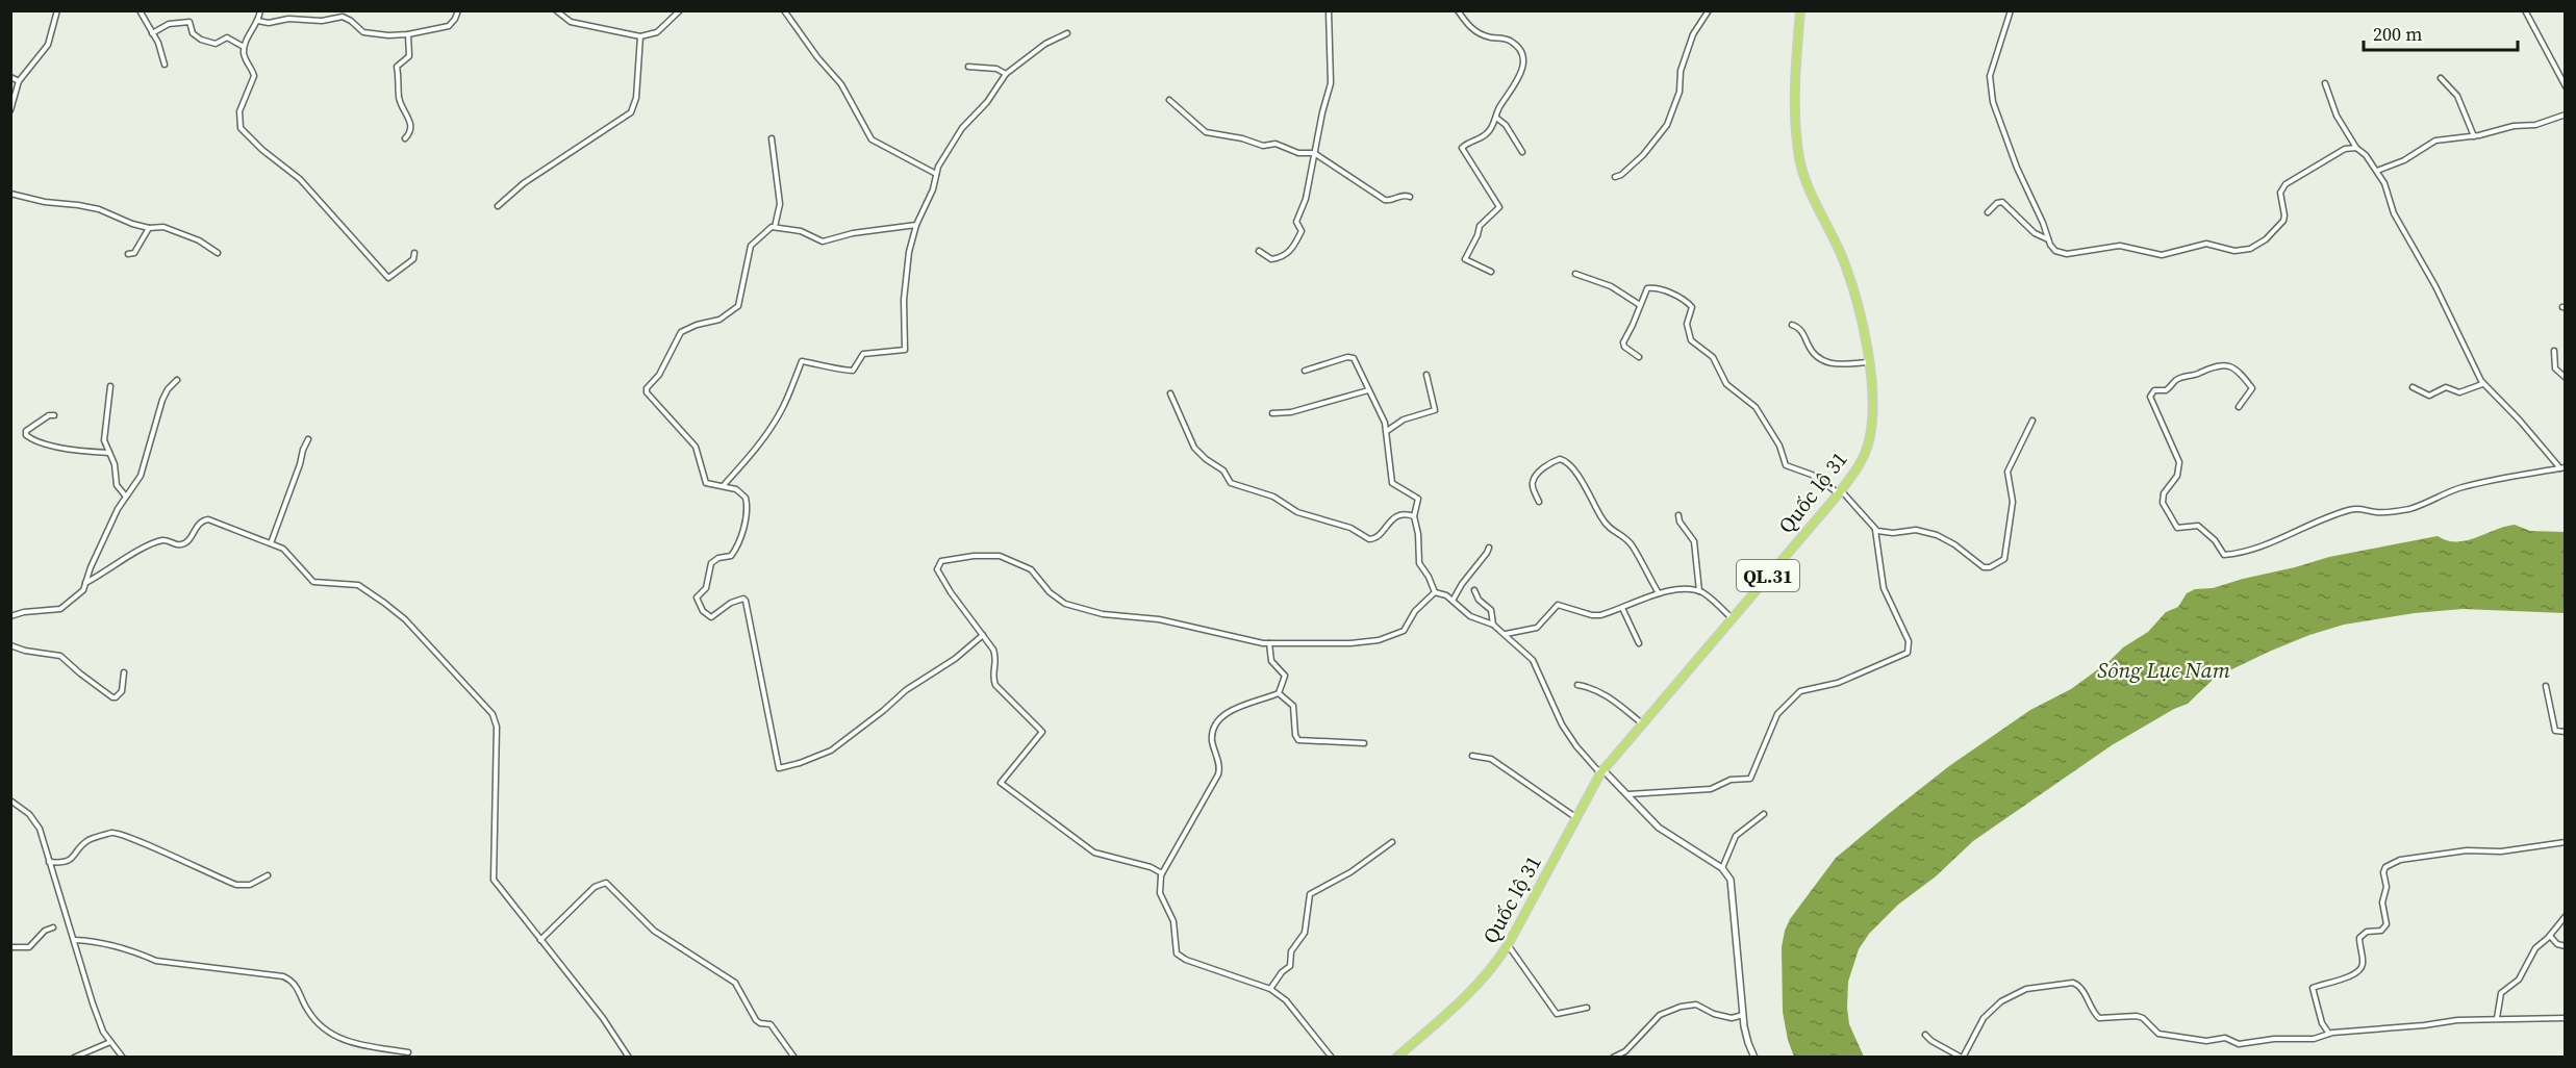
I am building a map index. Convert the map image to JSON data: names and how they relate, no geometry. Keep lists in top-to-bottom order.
{
  "streets": {
    "highway": ["Quốc lộ 31", "QL.31"]
  },
  "water": ["Sông Lục Nam"],
  "scale_bar": "200 m"
}
